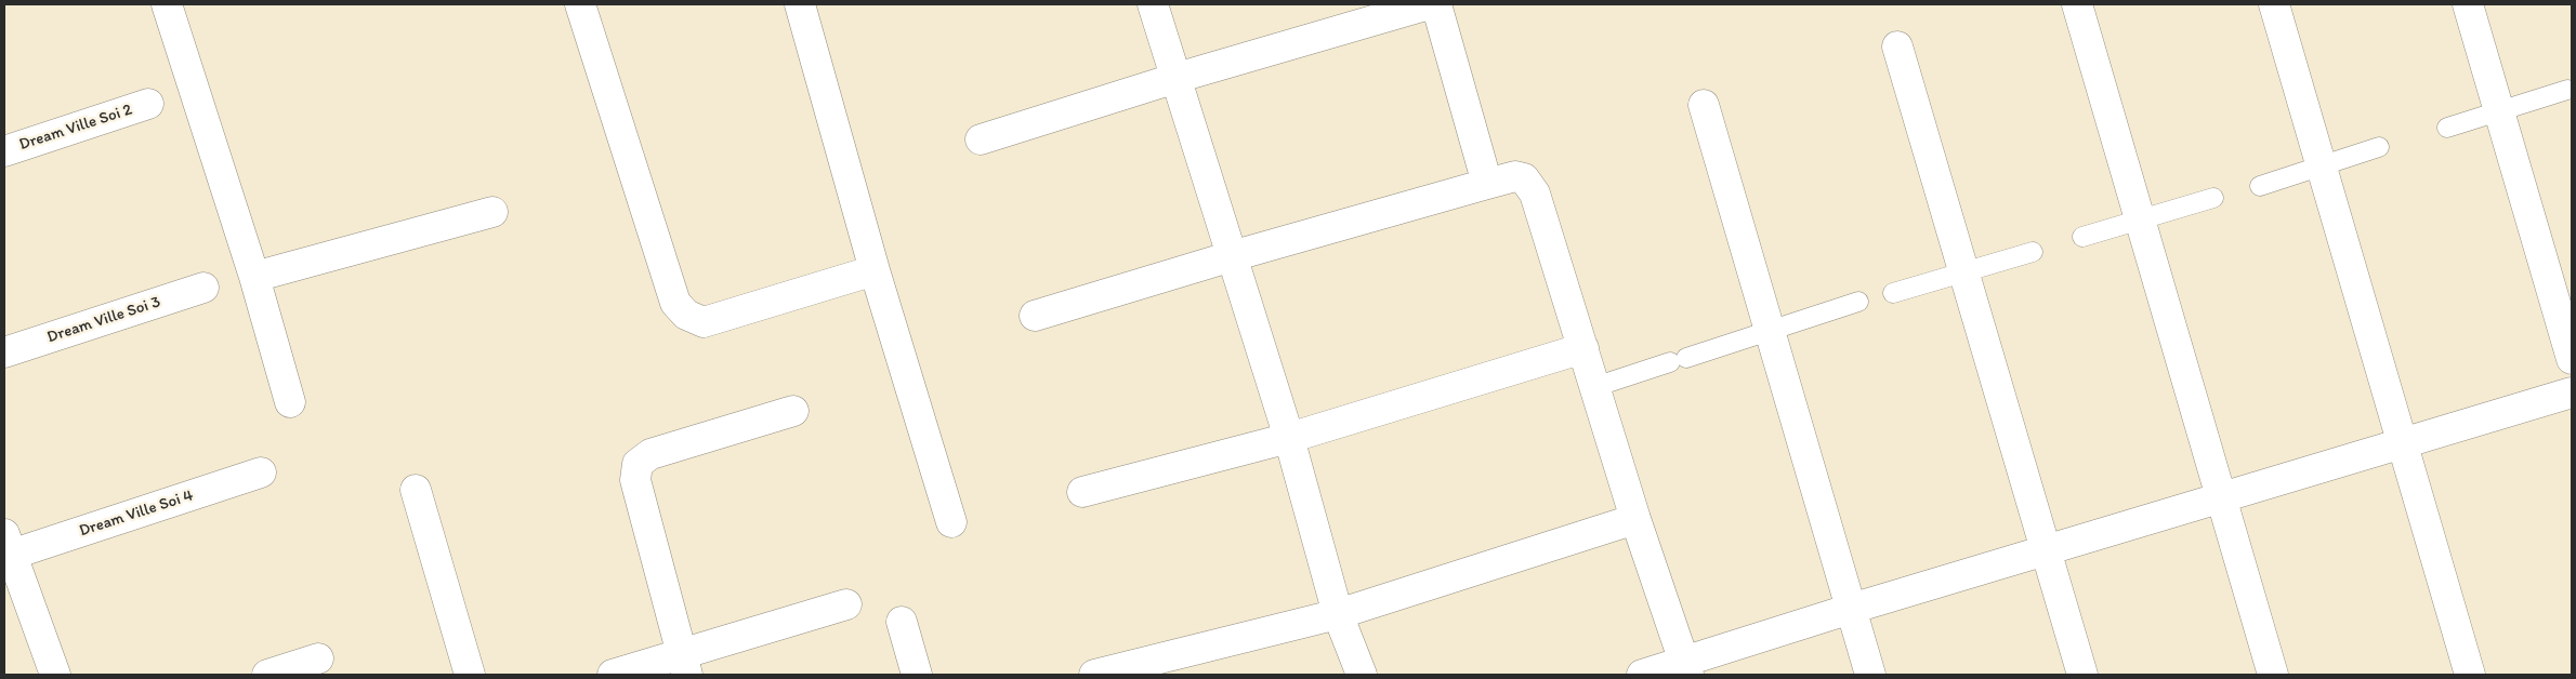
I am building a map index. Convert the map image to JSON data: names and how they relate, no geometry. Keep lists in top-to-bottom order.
{
  "streets": {
    "street": ["Dream Ville Soi 2", "Dream Ville Soi 3", "Dream Ville Soi 4"]
  }
}
